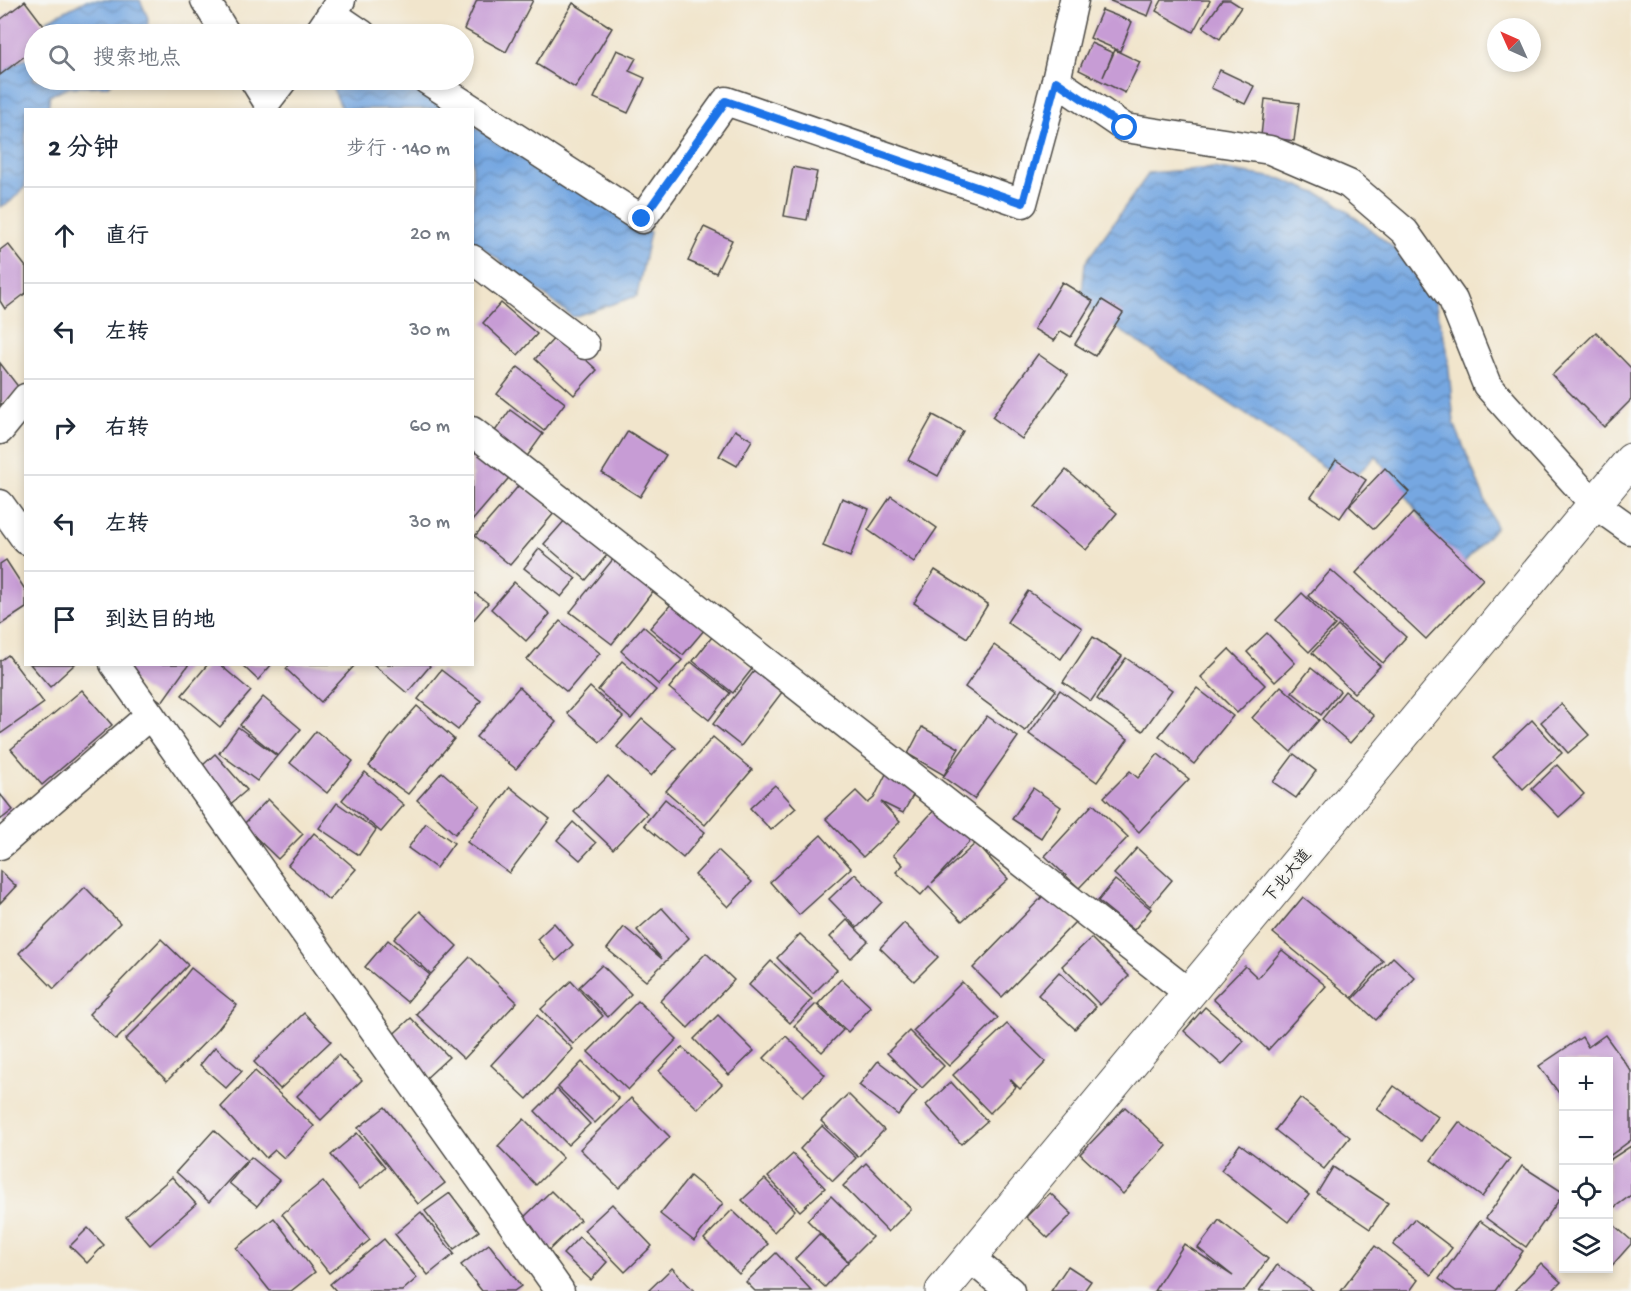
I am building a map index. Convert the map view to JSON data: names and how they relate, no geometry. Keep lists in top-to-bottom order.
{
  "streets": {
    "street": ["下北大道"]
  },
  "north": "top left",
  "page": {
    "search": "搜索地点",
    "heading": ["2 分钟", "步行 · 140 m"],
    "list": [
      ["直行", "20 m"],
      ["左转", "30 m"],
      ["右转", "60 m"],
      ["左转", "30 m"],
      "到达目的地"
    ],
    "map_buttons": ["+", "−"]
  }
}
